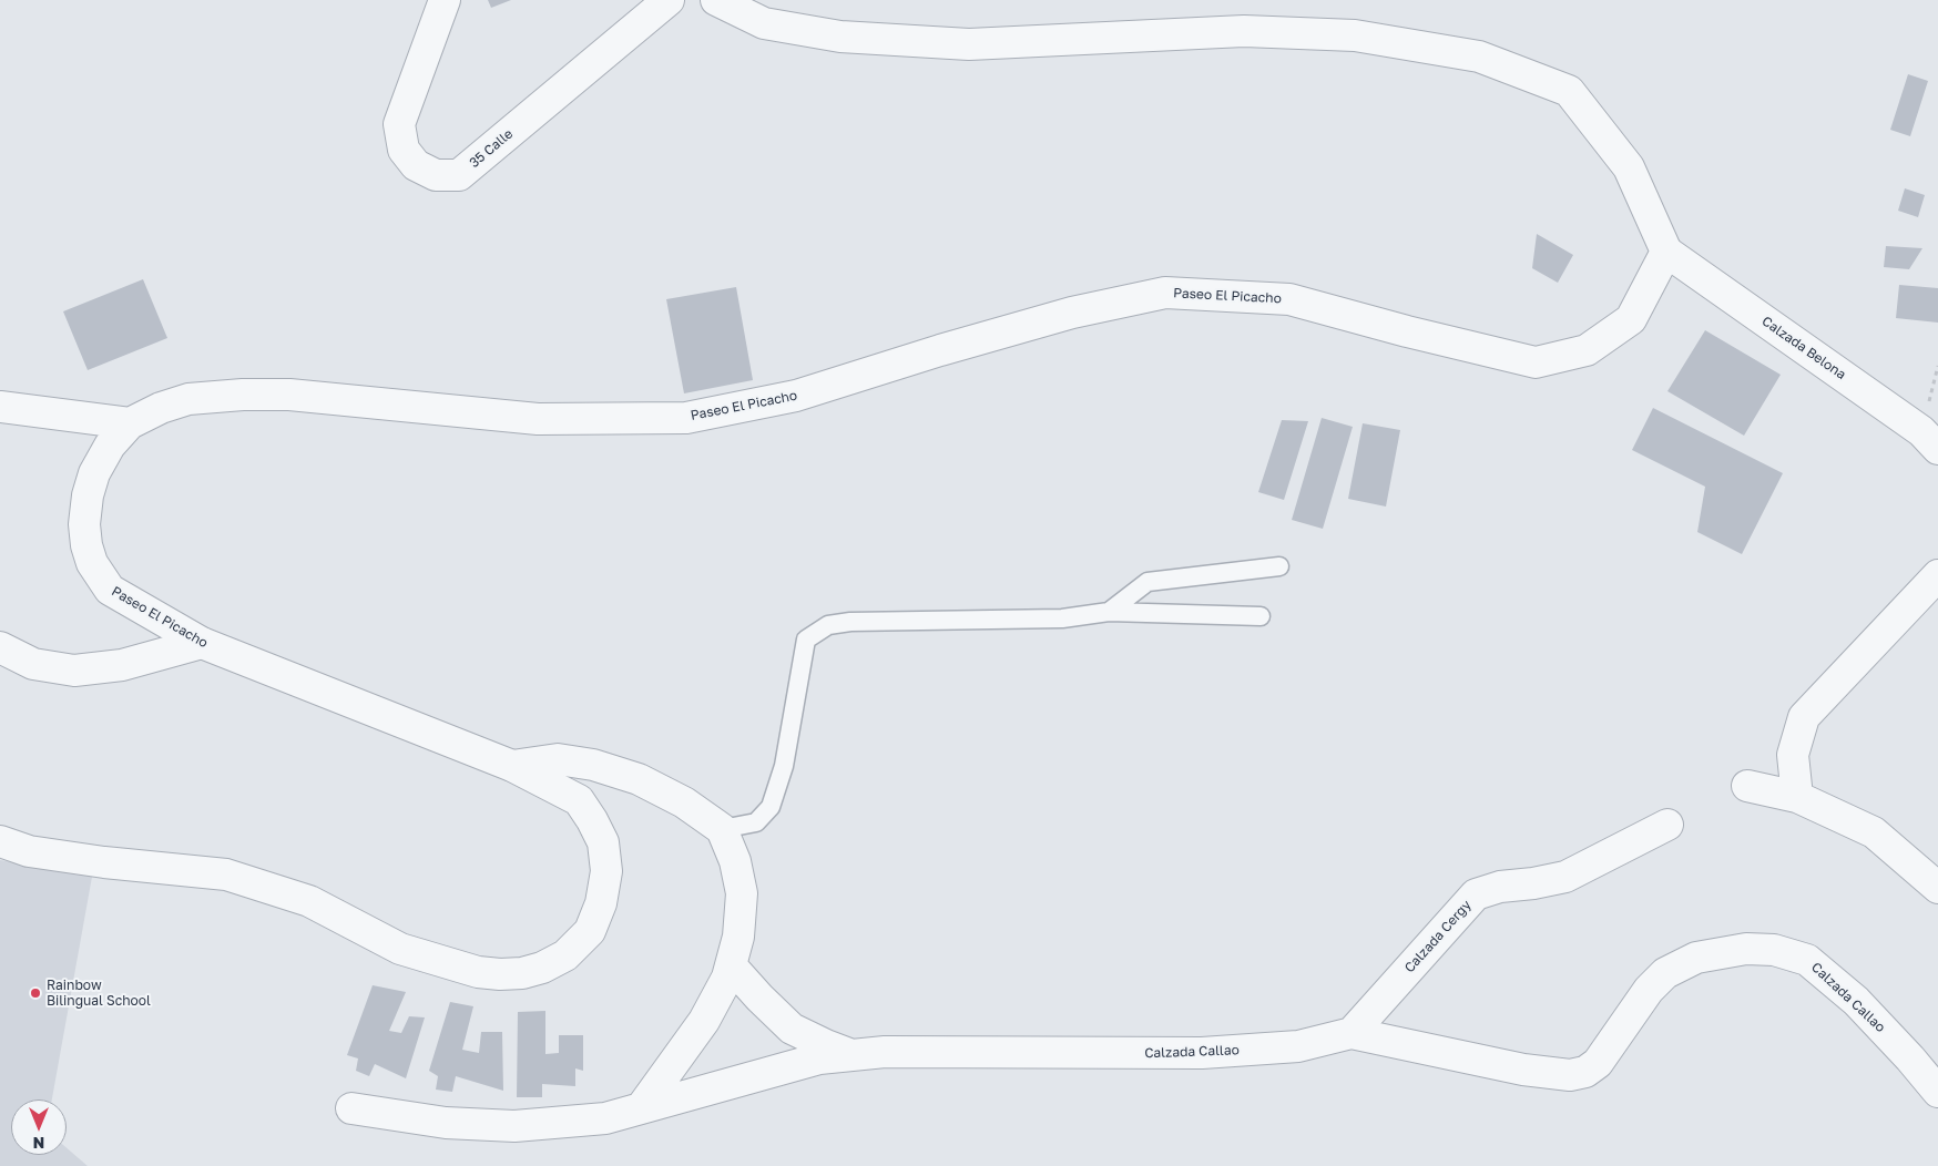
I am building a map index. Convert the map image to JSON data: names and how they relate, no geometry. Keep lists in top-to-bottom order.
{
  "streets": {
    "street": [
      "35 Calle",
      "Paseo El Picacho",
      "Calzada Belona",
      "Calzada Cergy",
      "Calzada Callao"
    ]
  },
  "crossings": [
    ["Paseo El Picacho", "Calzada Belona"],
    ["Calzada Cergy", "Calzada Callao"]
  ],
  "places": ["Rainbow Bilingual School"],
  "north": "bottom"
}
